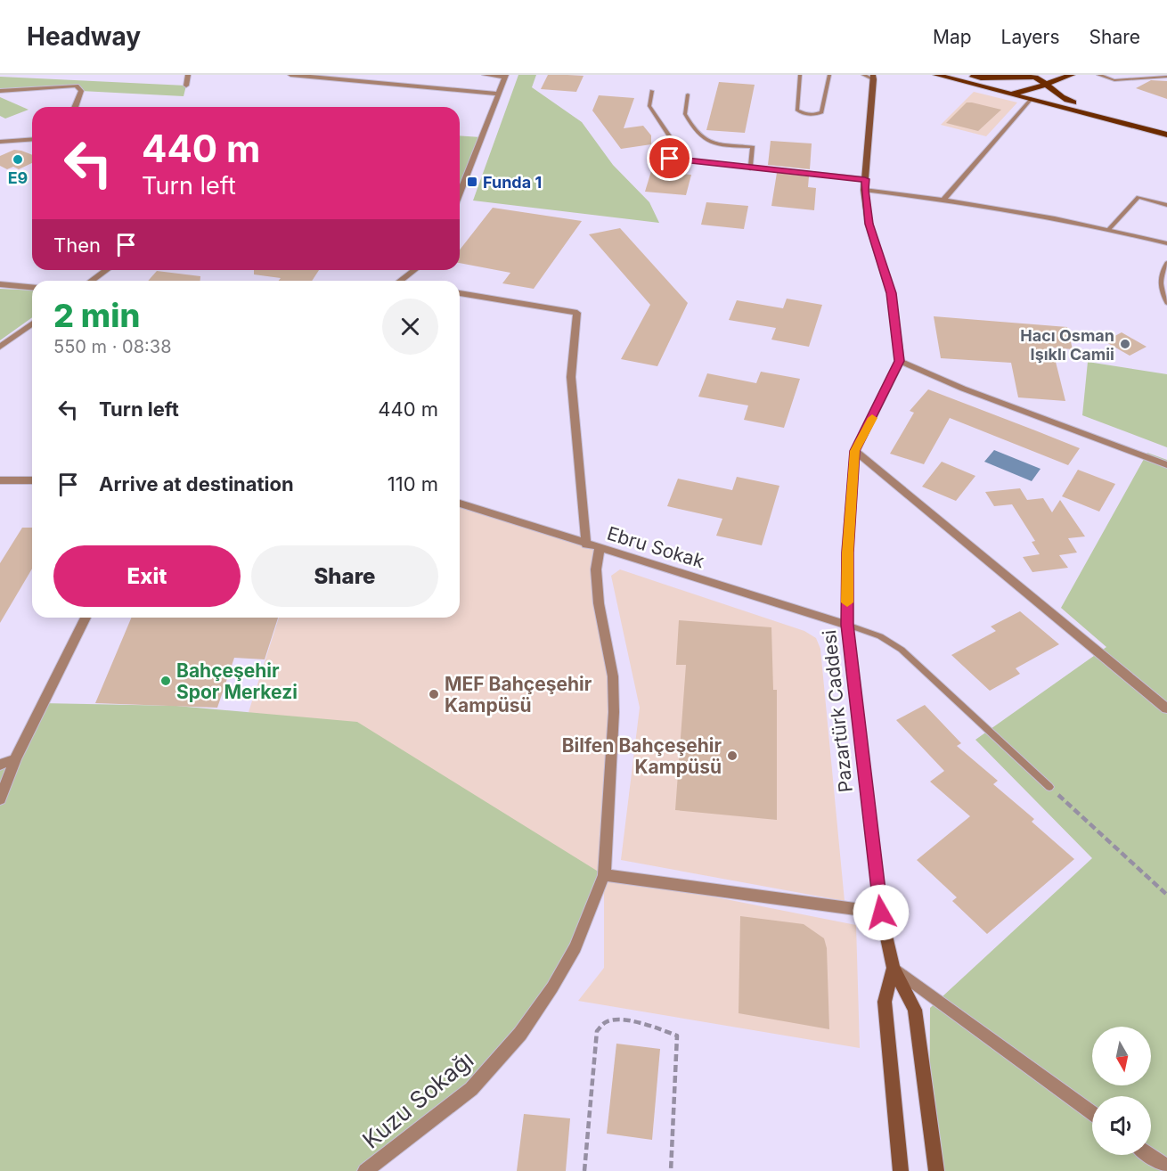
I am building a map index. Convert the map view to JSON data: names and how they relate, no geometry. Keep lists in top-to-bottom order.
{
  "streets": {
    "street": ["Ebru Sokak", "Pazartürk Caddesi", "Kuzu Sokağı"]
  },
  "crossings": [
    ["Ebru Sokak", "Pazartürk Caddesi"],
    ["Ebru Sokak", "Kuzu Sokağı"]
  ],
  "places": {
    "other": [
      "E9",
      "Hacı Osman Işıklı Camii",
      "Bahçeşehir Spor Merkezi",
      "MEF Bahçeşehir Kampüsü",
      "Bilfen Bahçeşehir Kampüsü"
    ],
    "transit": ["Funda 1"]
  },
  "north": "bottom",
  "page": {
    "header": "Headway",
    "nav": ["Map", "Layers", "Share"],
    "turn": ["440 m", "Turn left"],
    "then": "Then",
    "heading": ["2 min", "550 m · 08:38"],
    "list": [
      {
        "name": "Turn left",
        "value": "440 m"
      },
      {
        "name": "Arrive at destination",
        "value": "110 m"
      }
    ],
    "buttons": ["Exit", "Share"]
  }
}
